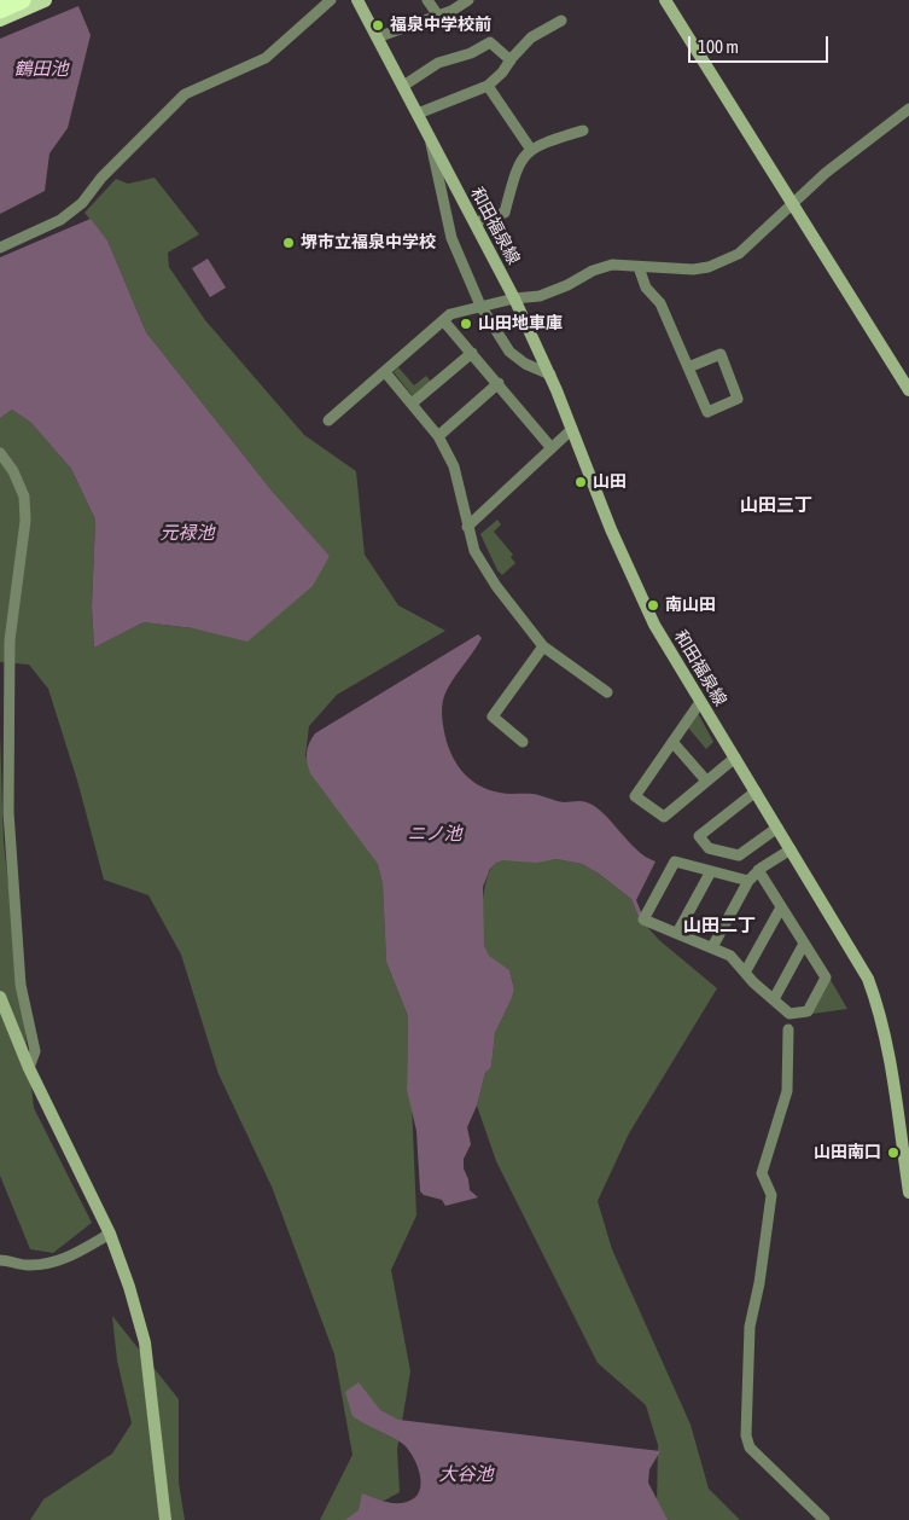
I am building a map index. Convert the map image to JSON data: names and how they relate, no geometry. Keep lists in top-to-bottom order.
{
  "streets": {
    "main road": ["和田福泉線"]
  },
  "districts": ["山田三丁", "山田二丁"],
  "water": [
    "鶴田池",
    "元禄池",
    "ニノ池",
    "大谷池"
  ],
  "places": [
    "福泉中学校前",
    "堺市立福泉中学校",
    "山田地車庫",
    "山田",
    "南山田",
    "山田南口"
  ],
  "scale_bar": "100 m"
}
